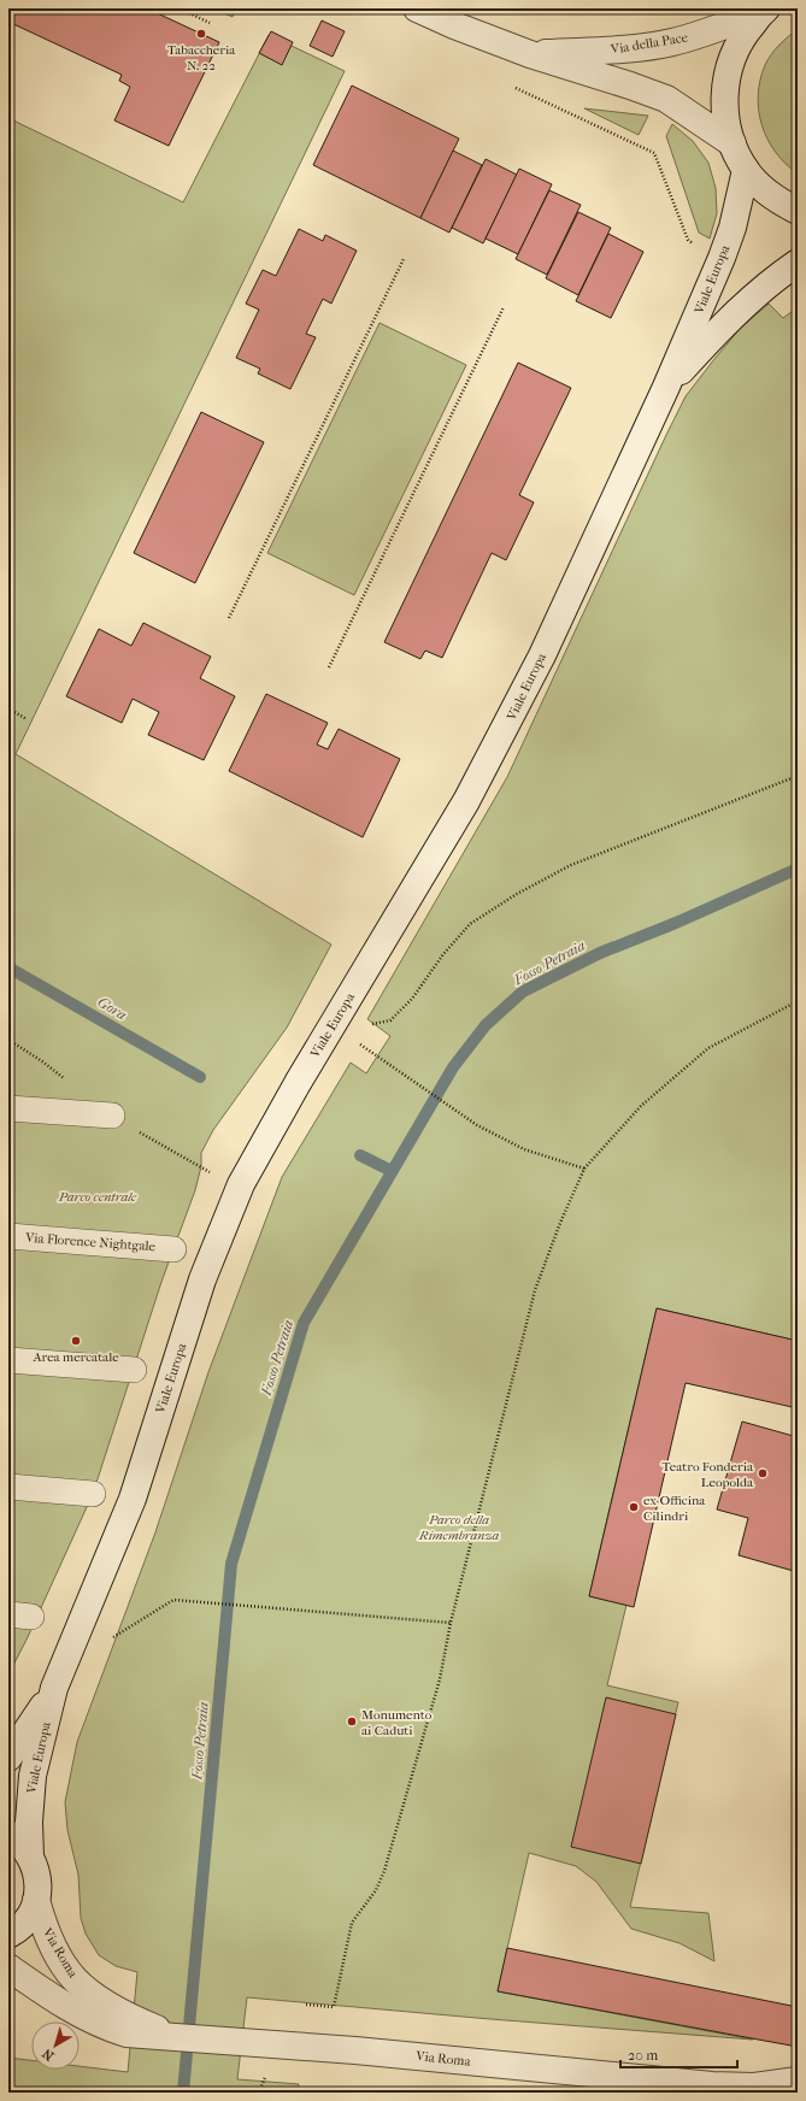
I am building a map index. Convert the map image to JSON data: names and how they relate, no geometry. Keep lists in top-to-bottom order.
{
  "streets": {
    "main road": ["Via della Pace", "Viale Europa", "Via Roma"],
    "street": ["Via Florence Nightgale"]
  },
  "water": ["Fosso Petraia", "Gora"],
  "parks": ["Parco centrale", "Parco della Rimembranza"],
  "places": [
    "Tabaccheria N. 22",
    "Area mercatale",
    "Teatro Fonderia Leopolda",
    "ex Officina Cilindri",
    "Monumento ai Caduti"
  ],
  "scale_bar": "20 m",
  "north": "bottom left"
}
